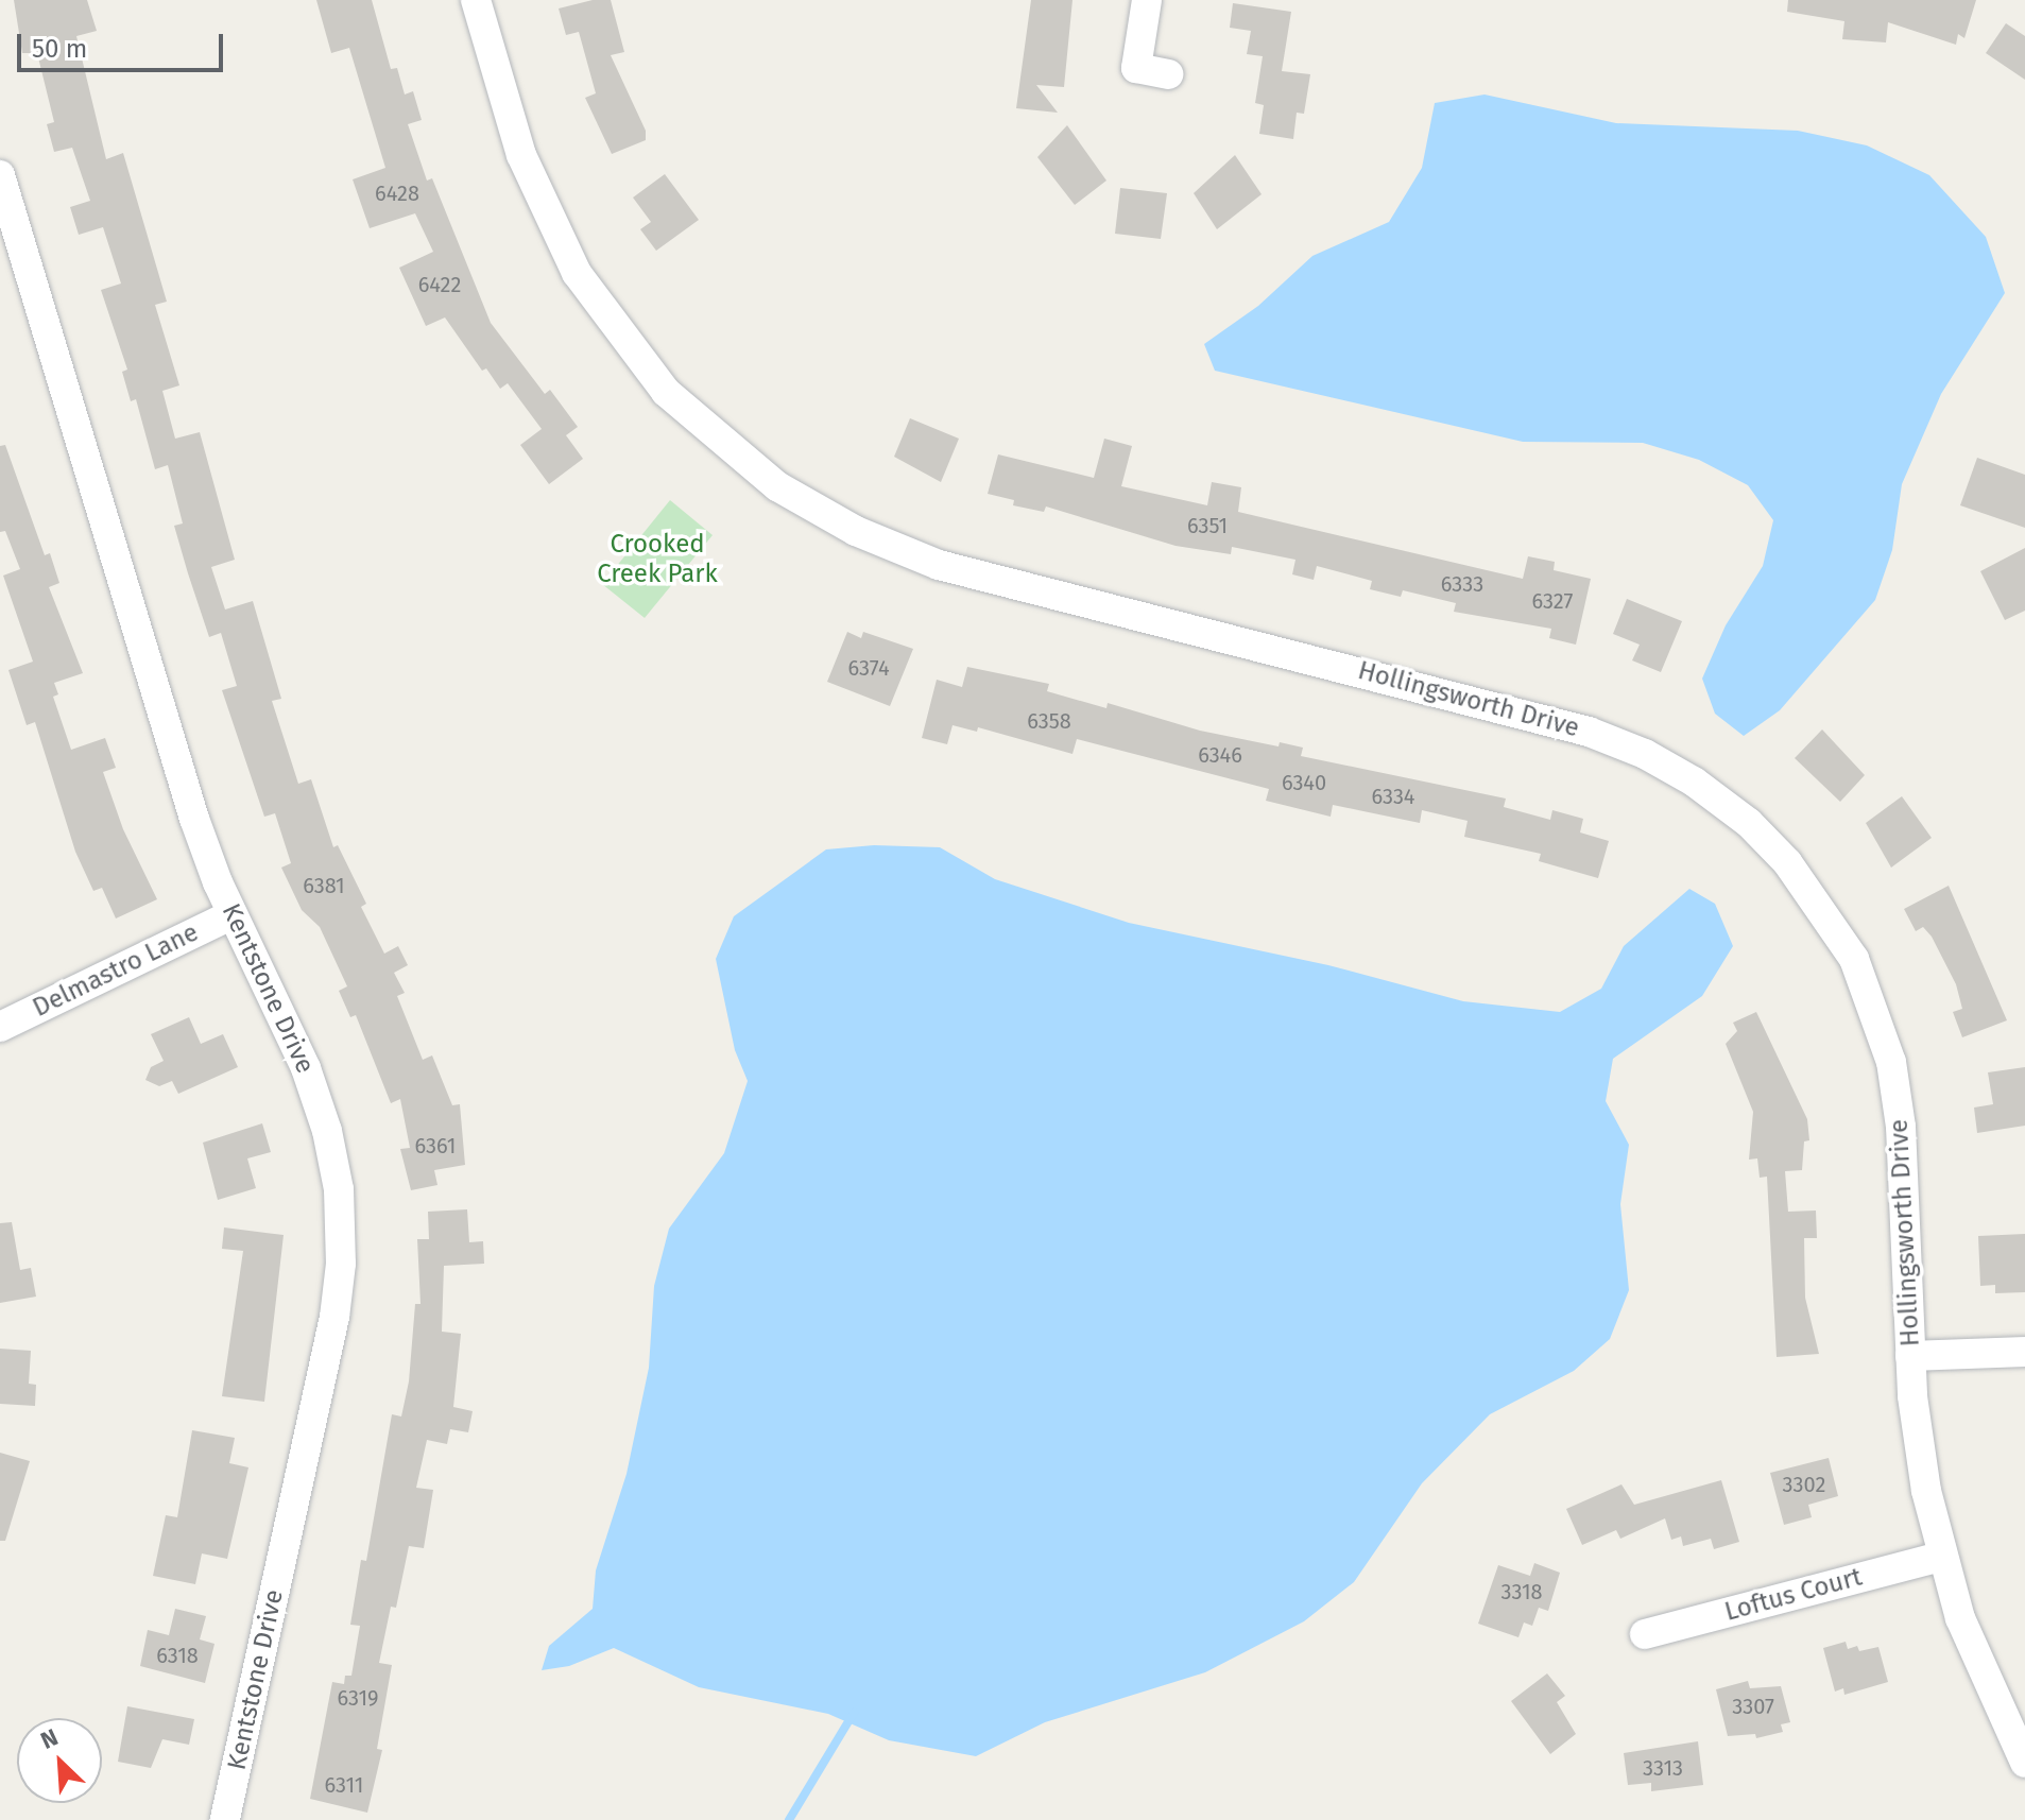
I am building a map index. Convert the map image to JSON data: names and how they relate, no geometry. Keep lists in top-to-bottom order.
{
  "streets": {
    "street": [
      "Hollingsworth Drive",
      "Delmastro Lane",
      "Kentstone Drive",
      "Loftus Court"
    ]
  },
  "crossings": [
    ["Hollingsworth Drive", "Loftus Court"],
    ["Delmastro Lane", "Kentstone Drive"]
  ],
  "parks": ["Crooked Creek Park"],
  "house_numbers": [
    "6428",
    "6422",
    "6351",
    "6333",
    "6327",
    "6374",
    "6358",
    "6346",
    "6340",
    "6334",
    "6381",
    "6361",
    "3302",
    "3318",
    "6318",
    "6319",
    "3307",
    "3313",
    "6311"
  ],
  "scale_bar": "50 m",
  "north": "top left"
}
